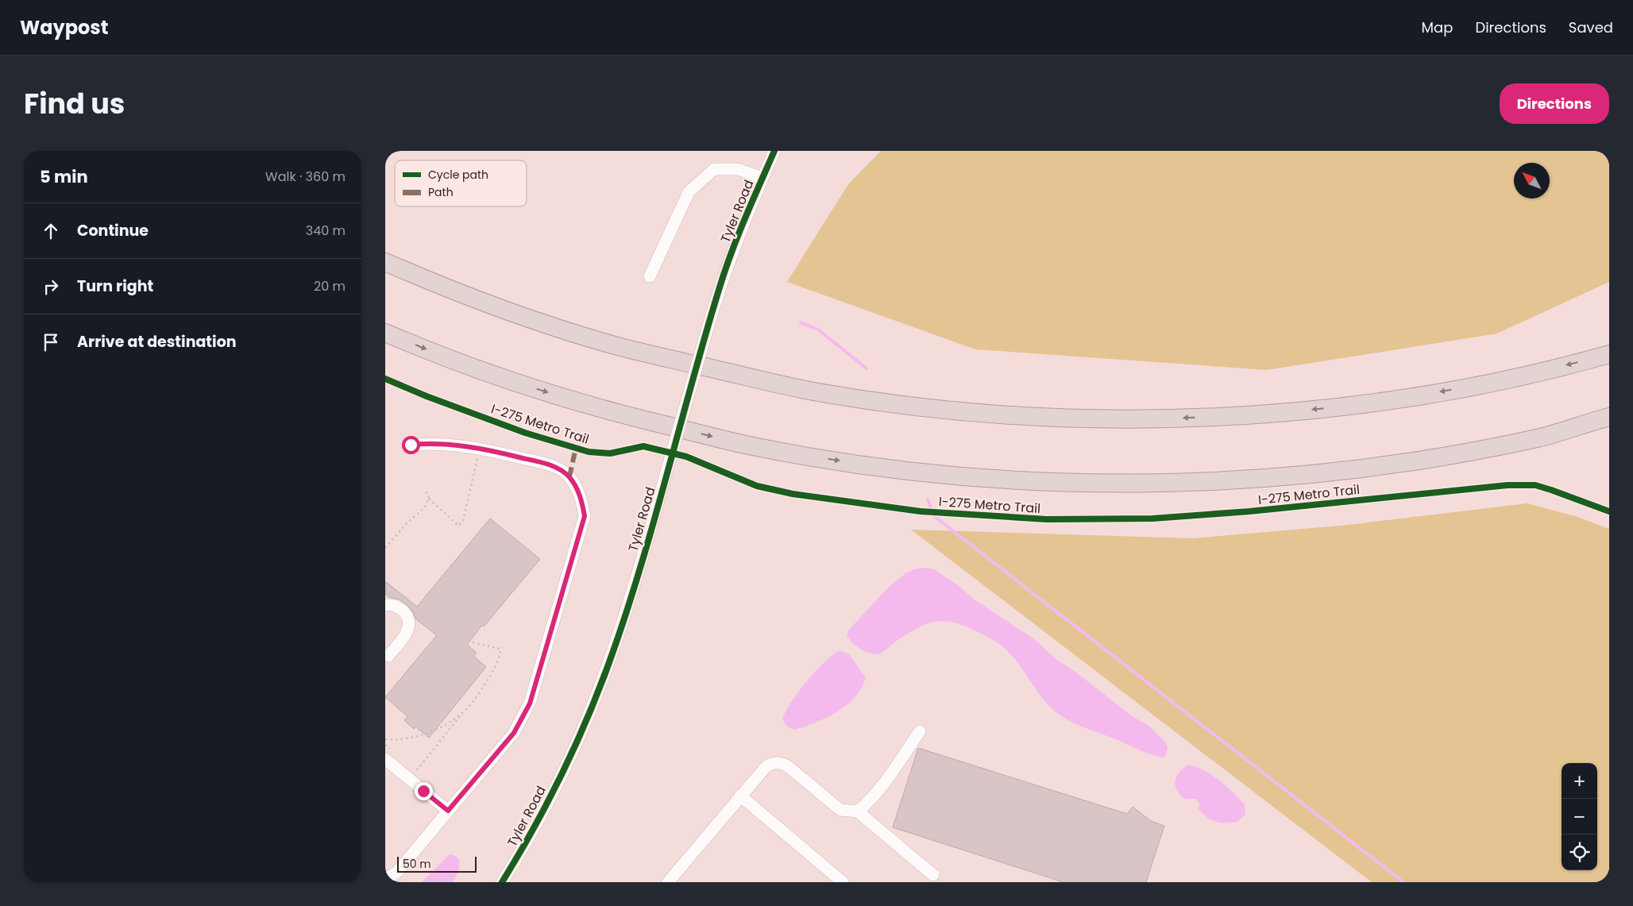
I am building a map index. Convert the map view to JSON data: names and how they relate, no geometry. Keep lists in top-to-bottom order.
{
  "streets": {
    "street": ["Tyler Road"],
    "cycle path": ["I-275 Metro Trail"]
  },
  "legend": ["Cycle path", "Path"],
  "scale_bar": "50 m",
  "north": "top left",
  "page": {
    "header": "Waypost",
    "nav": ["Map", "Directions", "Saved"],
    "title": "Find us",
    "buttons": "Directions",
    "heading": ["5 min", "Walk · 360 m"],
    "list": [
      ["Continue", "340 m"],
      ["Turn right", "20 m"],
      "Arrive at destination"
    ],
    "map_buttons": ["+", "−"],
    "scale": "50 m"
  }
}
